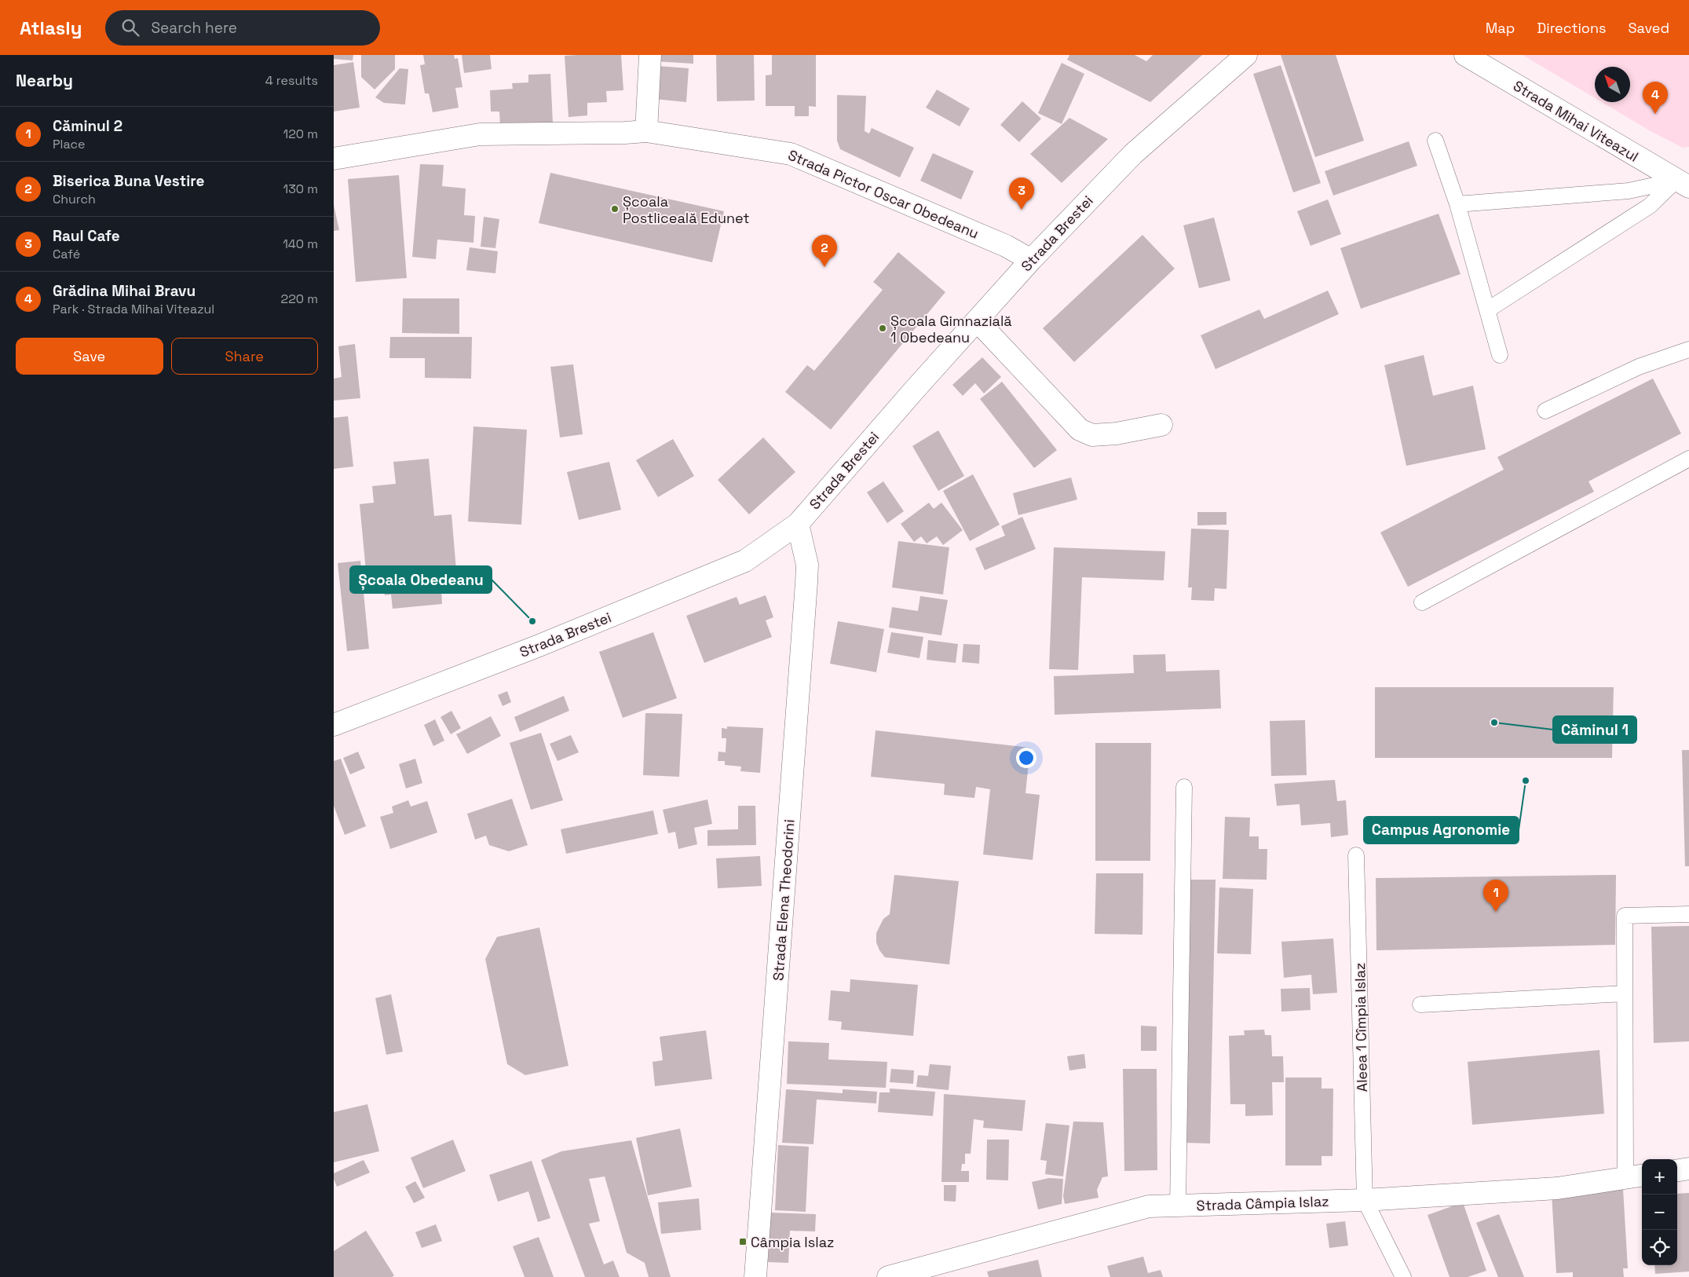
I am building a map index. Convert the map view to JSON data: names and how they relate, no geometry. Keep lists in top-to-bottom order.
{
  "streets": {
    "street": [
      "Strada Mihai Viteazul",
      "Strada Pictor Oscar Obedeanu",
      "Strada Brestei",
      "Strada Elena Theodorini",
      "Strada Câmpia Islaz"
    ],
    "lane": ["Aleea 1 Cîmpia Islaz"]
  },
  "crossings": [
    ["Strada Pictor Oscar Obedeanu", "Strada Brestei"],
    ["Strada Brestei", "Strada Elena Theodorini"],
    ["Aleea 1 Cîmpia Islaz", "Strada Câmpia Islaz"]
  ],
  "places": {
    "other": [
      "Școala Postliceală Edunet",
      "Școala Gimnazială 1 Obedeanu",
      "Școala Obedeanu",
      "Căminul 1",
      "Campus Agronomie"
    ],
    "transit": ["Câmpia Islaz"]
  },
  "north": "top left",
  "page": {
    "header": "Atlasly",
    "search": "Search here",
    "nav": ["Map", "Directions", "Saved"],
    "heading": ["Nearby", "4 results"],
    "pins": [
      "4",
      "3",
      "2",
      "1"
    ],
    "list": [
      {
        "mark": "1",
        "name": "Căminul 2",
        "note": "Place",
        "value": "120 m"
      },
      {
        "mark": "2",
        "name": "Biserica Buna Vestire",
        "note": "Church",
        "value": "130 m"
      },
      {
        "mark": "3",
        "name": "Raul Cafe",
        "note": "Café",
        "value": "140 m"
      },
      {
        "mark": "4",
        "name": "Grădina Mihai Bravu",
        "note": "Park · Strada Mihai Viteazul",
        "value": "220 m"
      }
    ],
    "buttons": ["Save", "Share"],
    "map_buttons": ["+", "−"]
  }
}
